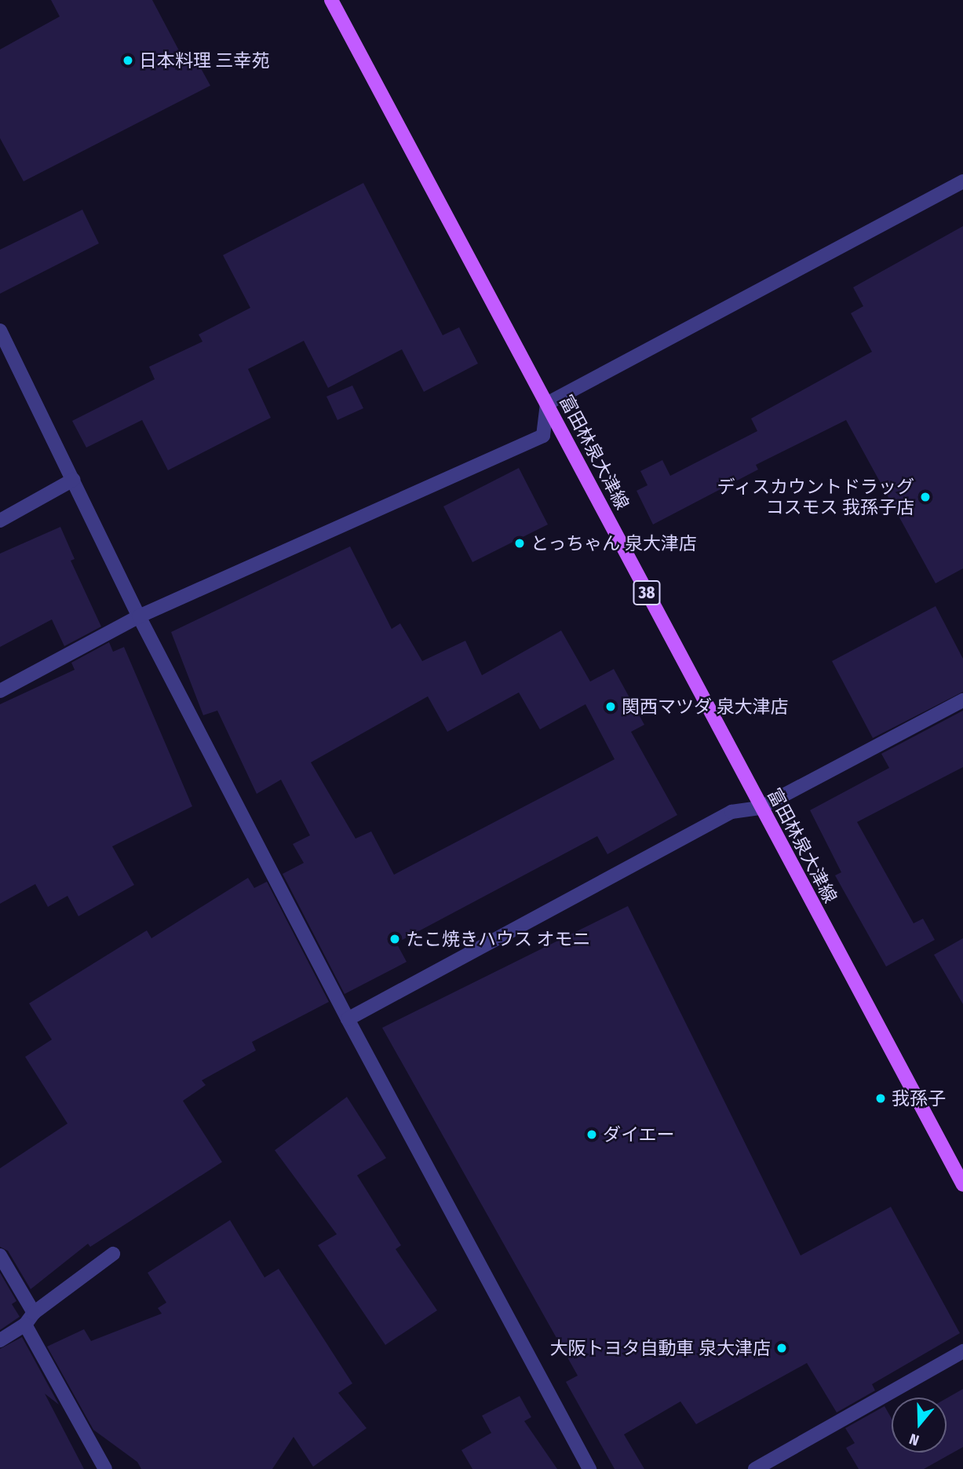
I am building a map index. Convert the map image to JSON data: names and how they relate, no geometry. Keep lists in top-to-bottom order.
{
  "streets": {
    "main road": ["富田林泉大津線", "38"]
  },
  "places": [
    "日本料理 三幸苑",
    "ディスカウントドラッグ コスモス 我孫子店",
    "とっちゃん 泉大津店",
    "関西マツダ 泉大津店",
    "たこ焼きハウス オモニ",
    "我孫子",
    "ダイエー",
    "大阪トヨタ自動車 泉大津店"
  ],
  "north": "bottom"
}
